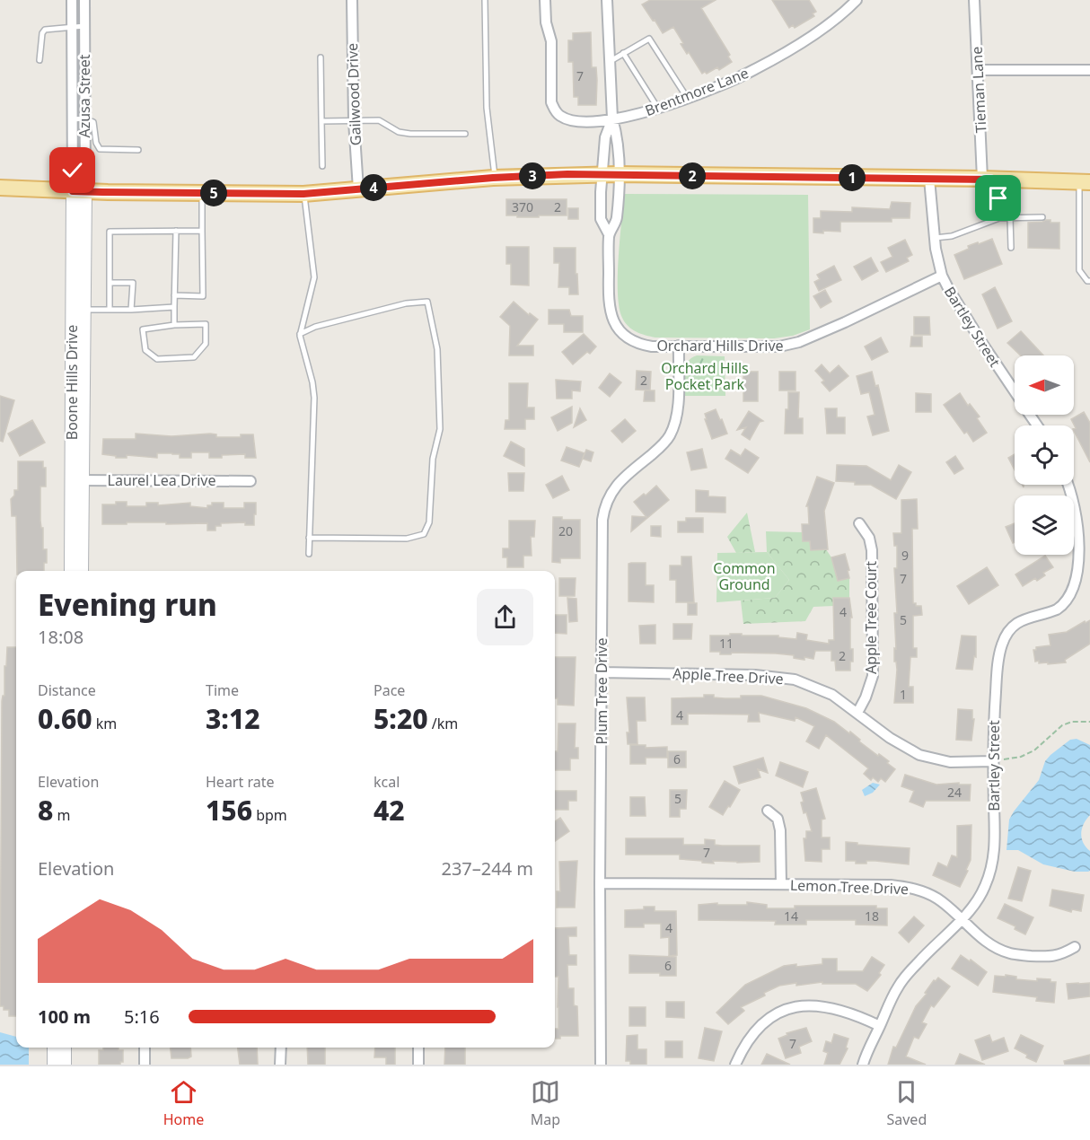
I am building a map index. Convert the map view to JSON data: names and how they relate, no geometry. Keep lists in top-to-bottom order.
{
  "streets": {
    "street": [
      "Tieman Lane",
      "Brentmore Lane",
      "Gailwood Drive",
      "Azusa Street",
      "Bartley Street",
      "Orchard Hills Drive",
      "Boone Hills Drive",
      "Laurel Lea Drive",
      "Apple Tree Court",
      "Apple Tree Drive",
      "Plum Tree Drive",
      "Lemon Tree Drive"
    ]
  },
  "crossings": [
    ["Azusa Street", "Boone Hills Drive"],
    ["Bartley Street", "Orchard Hills Drive"],
    ["Bartley Street", "Apple Tree Drive"],
    ["Bartley Street", "Lemon Tree Drive"],
    ["Orchard Hills Drive", "Plum Tree Drive"],
    ["Boone Hills Drive", "Laurel Lea Drive"],
    ["Apple Tree Court", "Apple Tree Drive"],
    ["Apple Tree Drive", "Plum Tree Drive"],
    ["Plum Tree Drive", "Lemon Tree Drive"]
  ],
  "parks": ["Orchard Hills Pocket Park", "Common Ground"],
  "house_numbers": [
    "7",
    "370",
    "2",
    "2",
    "20",
    "9",
    "7",
    "4",
    "5",
    "11",
    "2",
    "1",
    "4",
    "6",
    "24",
    "5",
    "7",
    "14",
    "18",
    "4",
    "6",
    "7"
  ],
  "north": "left",
  "page": {
    "pins": [
      "2",
      "3",
      "1",
      "4",
      "5"
    ],
    "heading": ["Evening run", "18:08"],
    "stats": [
      ["Distance", "0.60 km"],
      ["Time", "3:12"],
      ["Pace", "5:20 /km"],
      ["Elevation", "8 m"],
      ["Heart rate", "156 bpm"],
      ["kcal", "42"]
    ],
    "chart": ["Elevation", "237–244 m"],
    "list": [
      {
        "name": "100 m",
        "note": "5:16"
      }
    ],
    "tabs": ["Home", "Map", "Saved"]
  }
}
